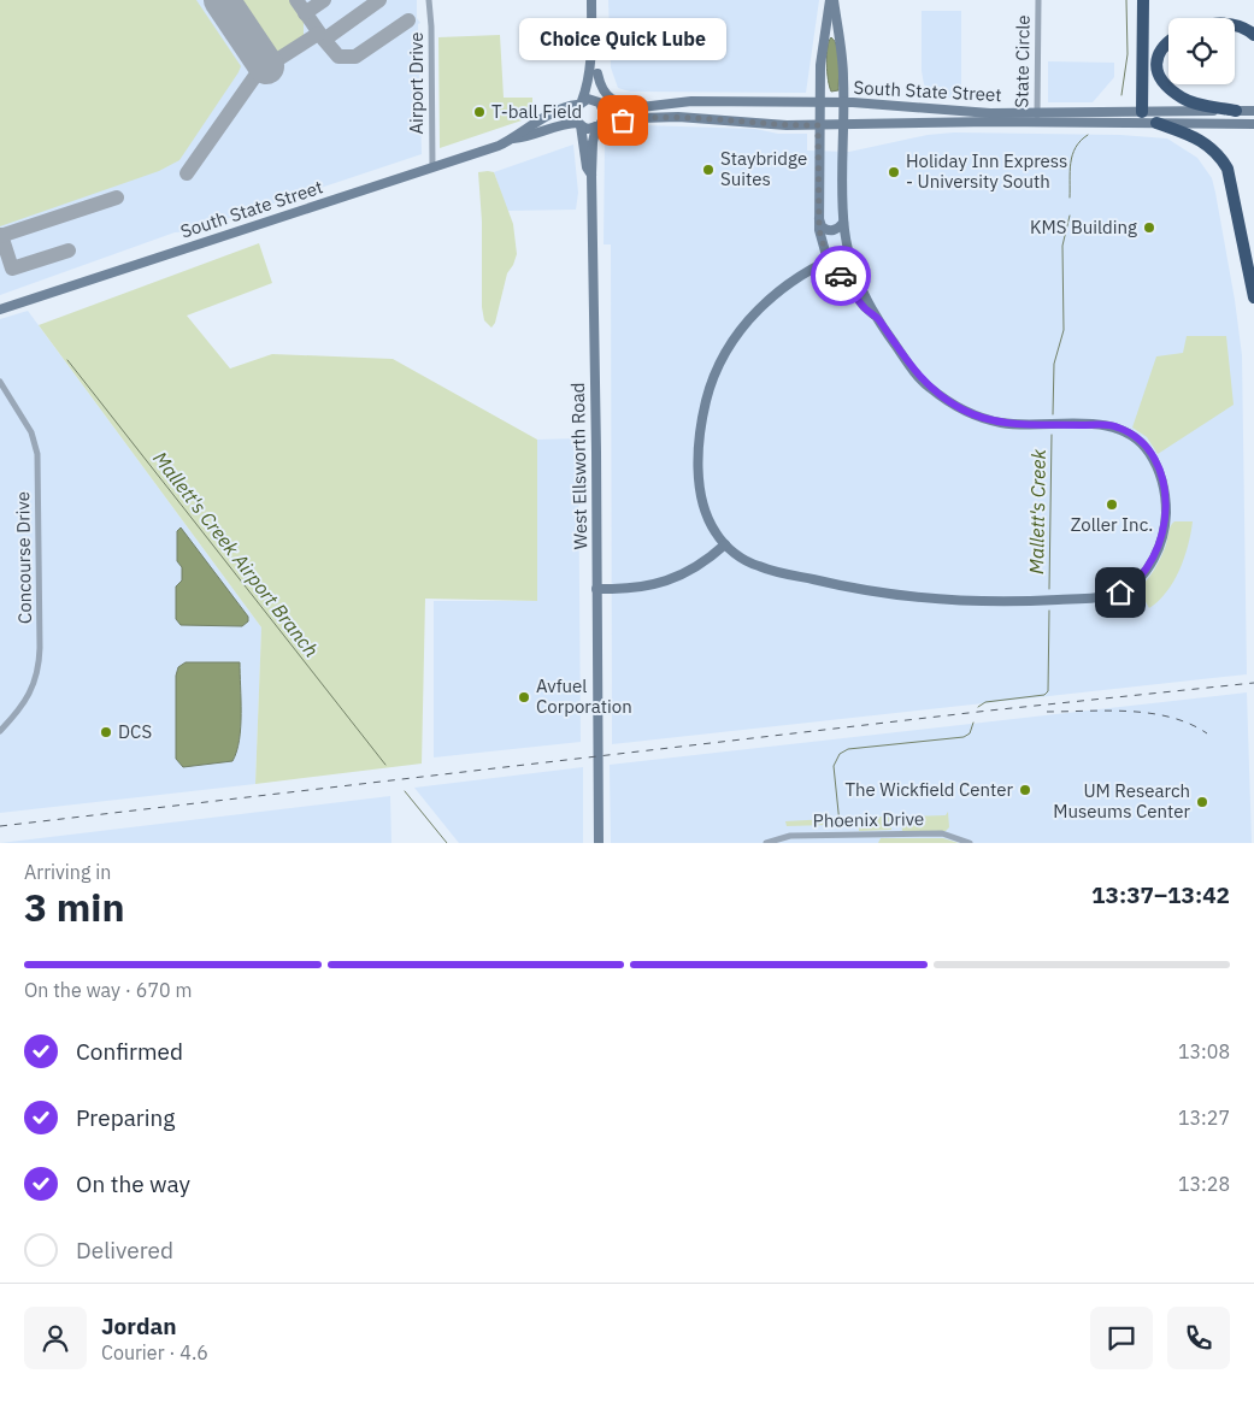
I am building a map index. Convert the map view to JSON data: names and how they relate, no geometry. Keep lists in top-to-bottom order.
{
  "streets": {
    "main road": ["South State Street", "West Ellsworth Road"],
    "street": [
      "State Circle",
      "Airport Drive",
      "Concourse Drive",
      "Phoenix Drive"
    ]
  },
  "crossings": [
    ["State Circle", "South State Street"],
    ["Airport Drive", "South State Street"],
    ["South State Street", "West Ellsworth Road"]
  ],
  "water": ["Mallett's Creek", "Mallett's Creek Airport Branch"],
  "places": [
    "T-ball Field",
    "Choice Quick Lube",
    "Staybridge Suites",
    "Holiday Inn Express - University South",
    "KMS Building",
    "Zoller Inc.",
    "Avfuel Corporation",
    "DCS",
    "The Wickfield Center",
    "UM Research Museums Center"
  ],
  "page": {
    "bubble": "Choice Quick Lube",
    "heading": ["3 min", "Arriving in", "13:37–13:42"],
    "panel": ["Jordan", "Courier · 4.6"],
    "bar": "On the way · 670 m",
    "list": [
      ["Confirmed", "13:08"],
      ["Preparing", "13:27"],
      ["On the way", "13:28"],
      "Delivered"
    ]
  }
}
